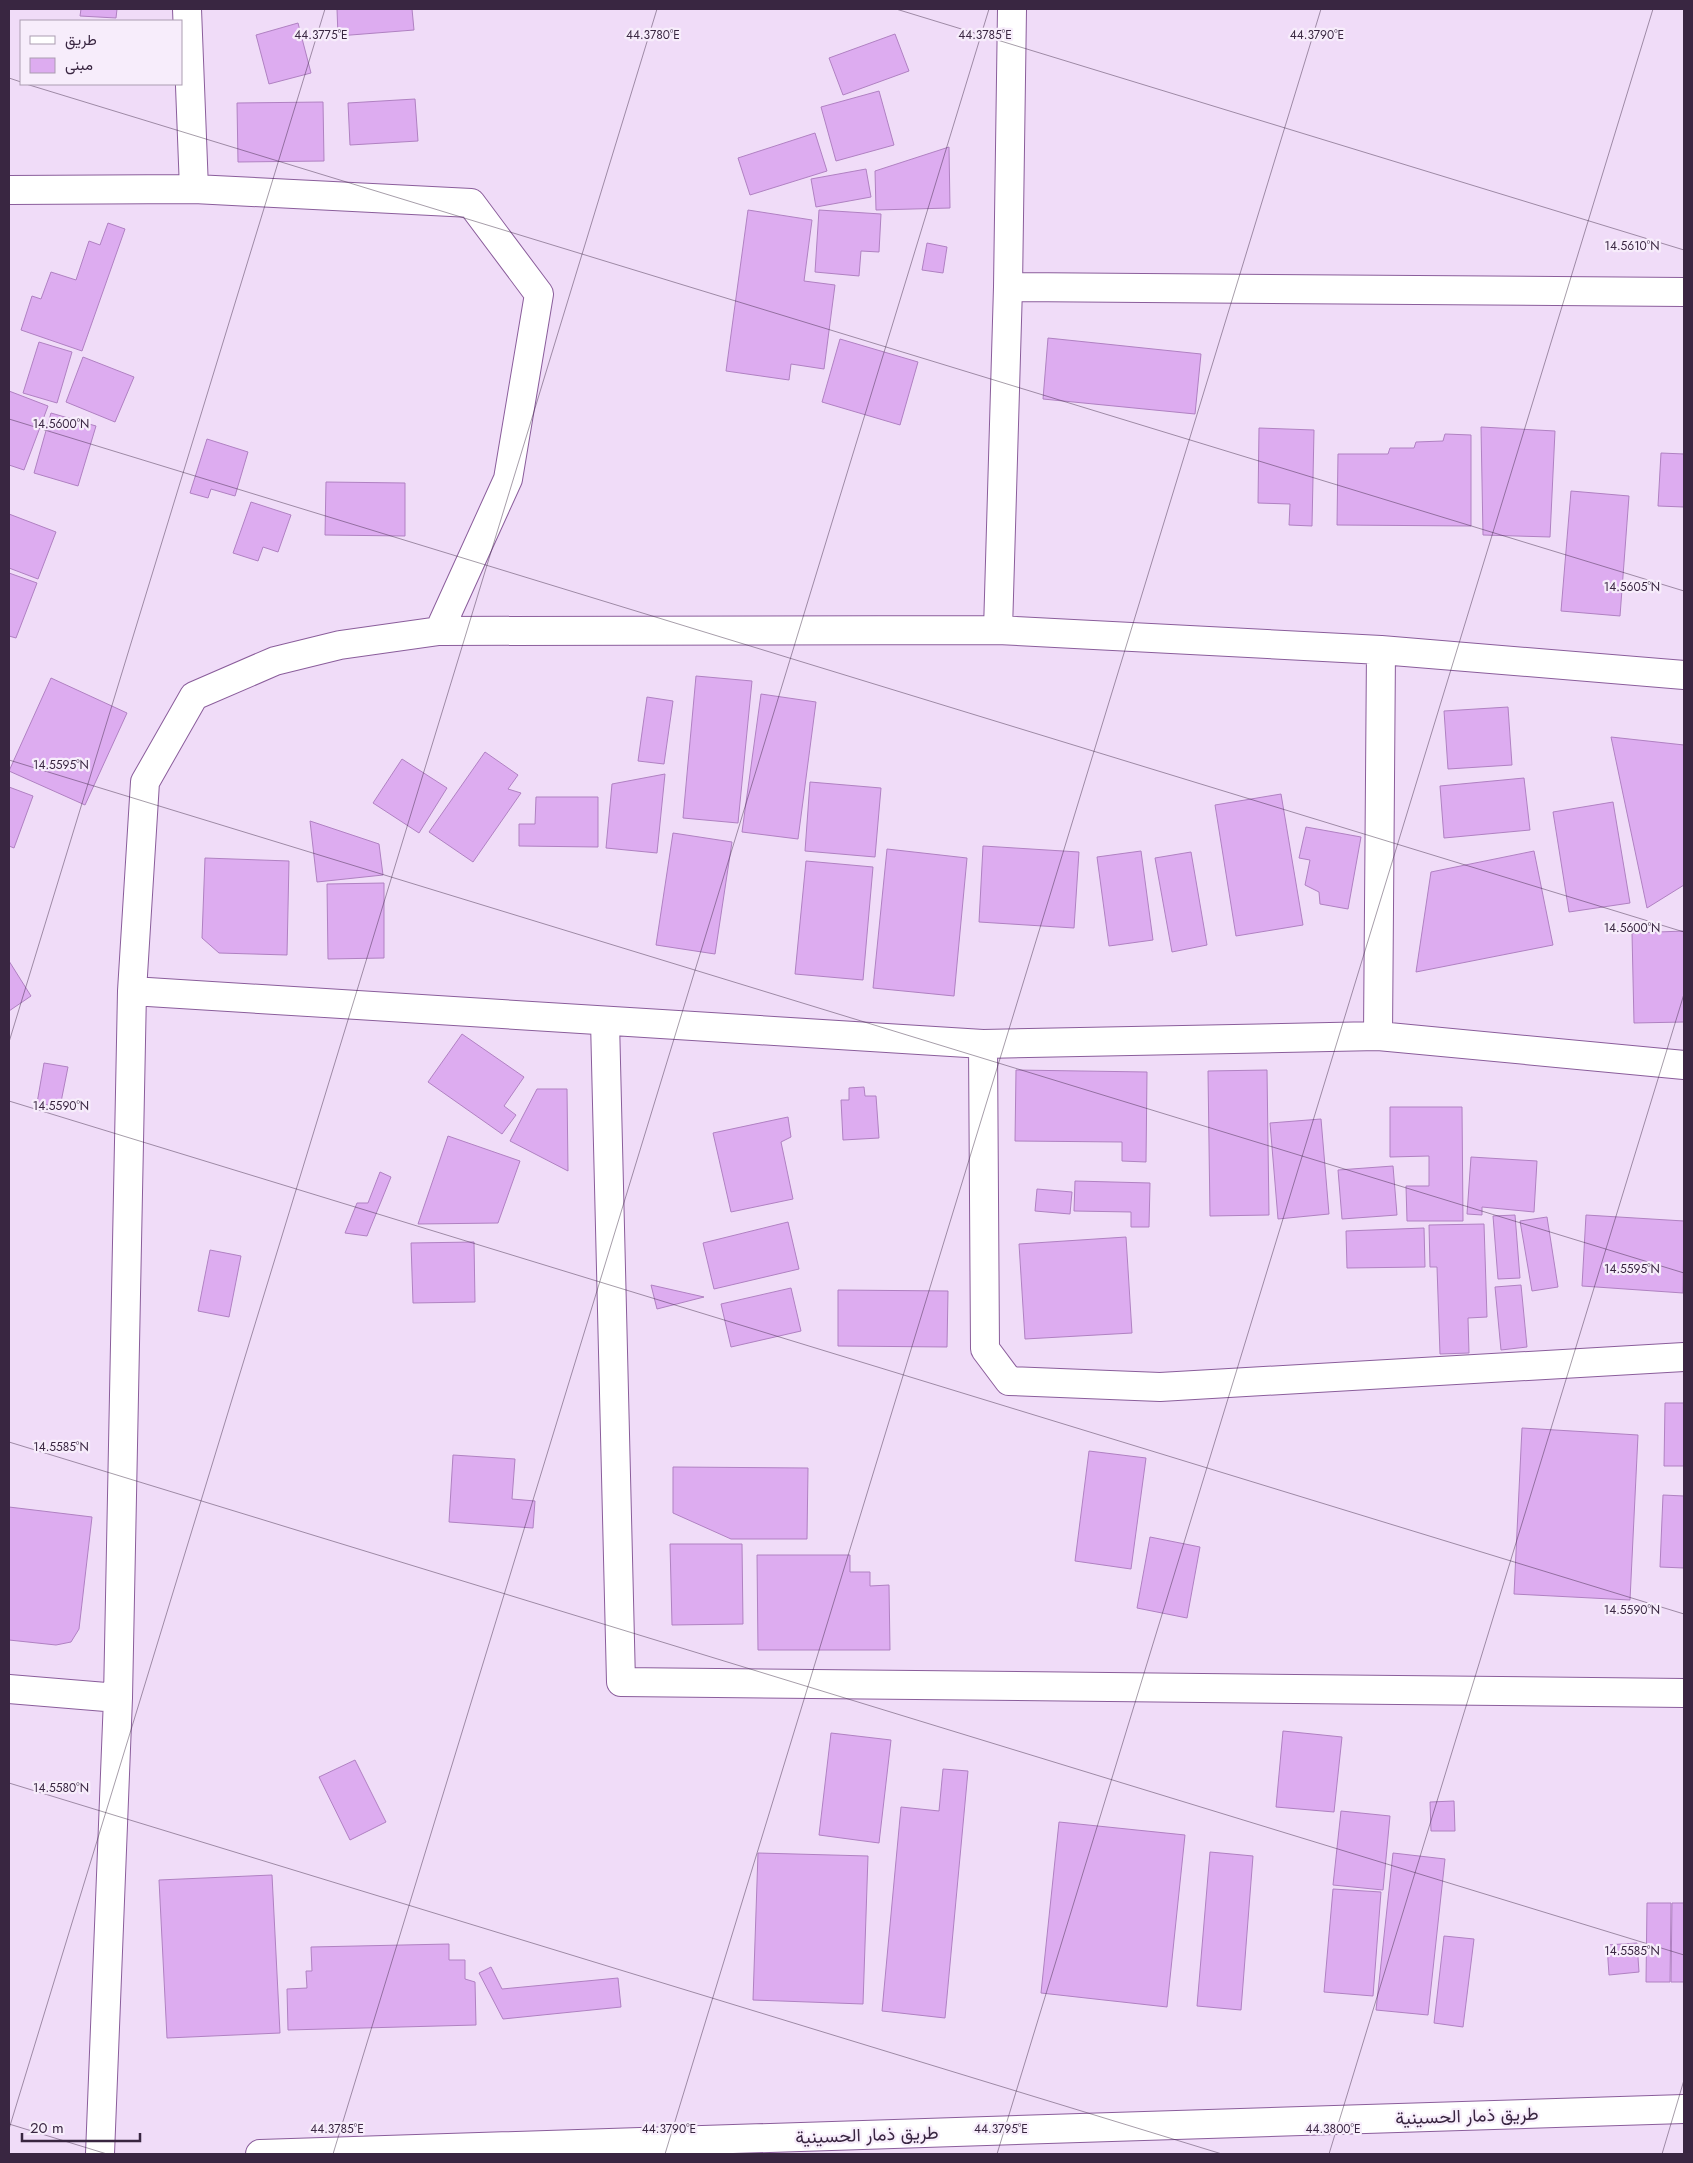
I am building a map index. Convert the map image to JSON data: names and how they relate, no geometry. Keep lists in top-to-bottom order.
{
  "streets": {
    "street": ["طريق ذمار الحسينية"]
  },
  "legend": ["طريق", "مبنى"],
  "scale_bar": "20 m",
  "coordinates": [
    "44.3775°E",
    "44.3780°E",
    "44.3785°E",
    "44.3790°E",
    "14.5610°N",
    "14.5600°N",
    "14.5605°N",
    "14.5595°N",
    "14.5590°N",
    "14.5585°N",
    "14.5580°N",
    "44.3795°E",
    "44.3800°E"
  ]
}
